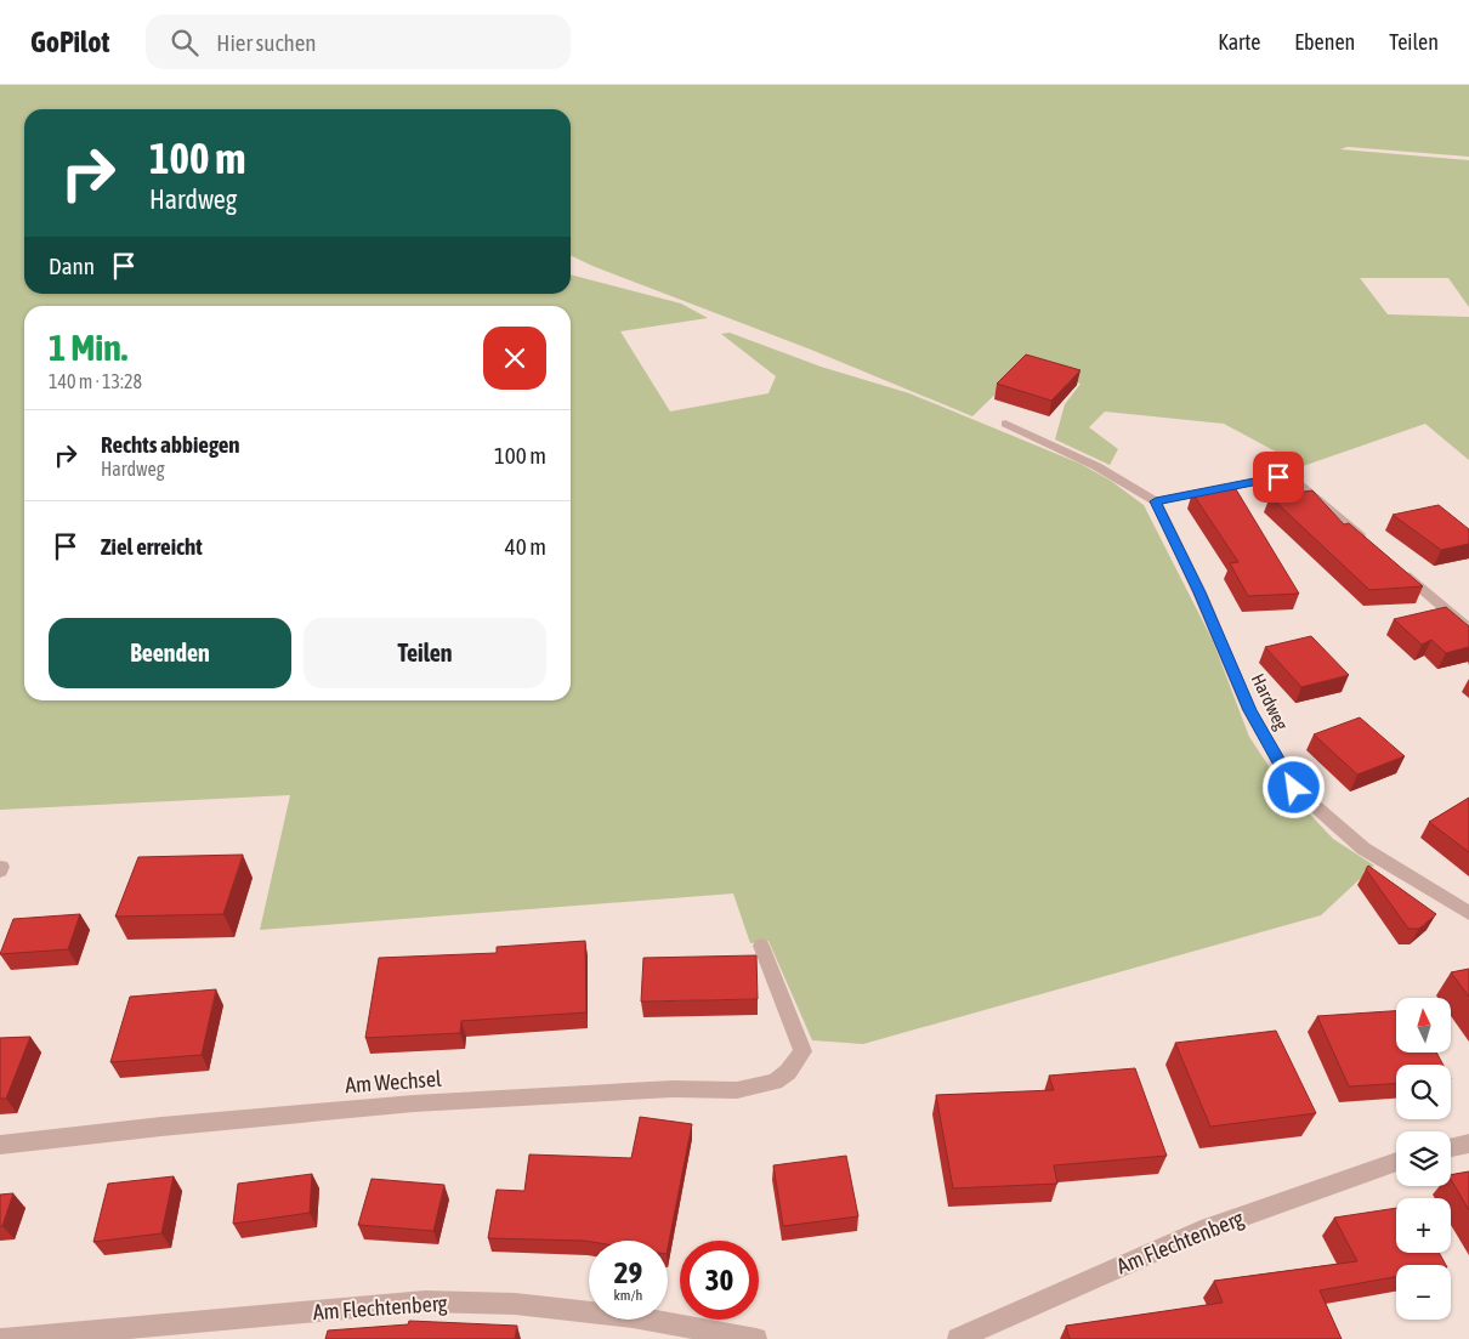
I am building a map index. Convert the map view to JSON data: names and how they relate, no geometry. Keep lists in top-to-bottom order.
{
  "streets": {
    "street": ["Hardweg", "Am Wechsel", "Am Flechtenberg"]
  },
  "north": "top",
  "page": {
    "header": "GoPilot",
    "search": "Hier suchen",
    "nav": ["Karte", "Ebenen", "Teilen"],
    "turn": ["100 m", "Hardweg"],
    "then": "Dann",
    "heading": ["1 Min.", "140 m · 13:28"],
    "list": [
      {
        "name": "Rechts abbiegen",
        "note": "Hardweg",
        "value": "100 m"
      },
      {
        "name": "Ziel erreicht",
        "value": "40 m"
      }
    ],
    "buttons": ["Beenden", "Teilen"],
    "map_buttons": ["+", "−"],
    "speed": "29 km/h",
    "limit": "30"
  }
}
